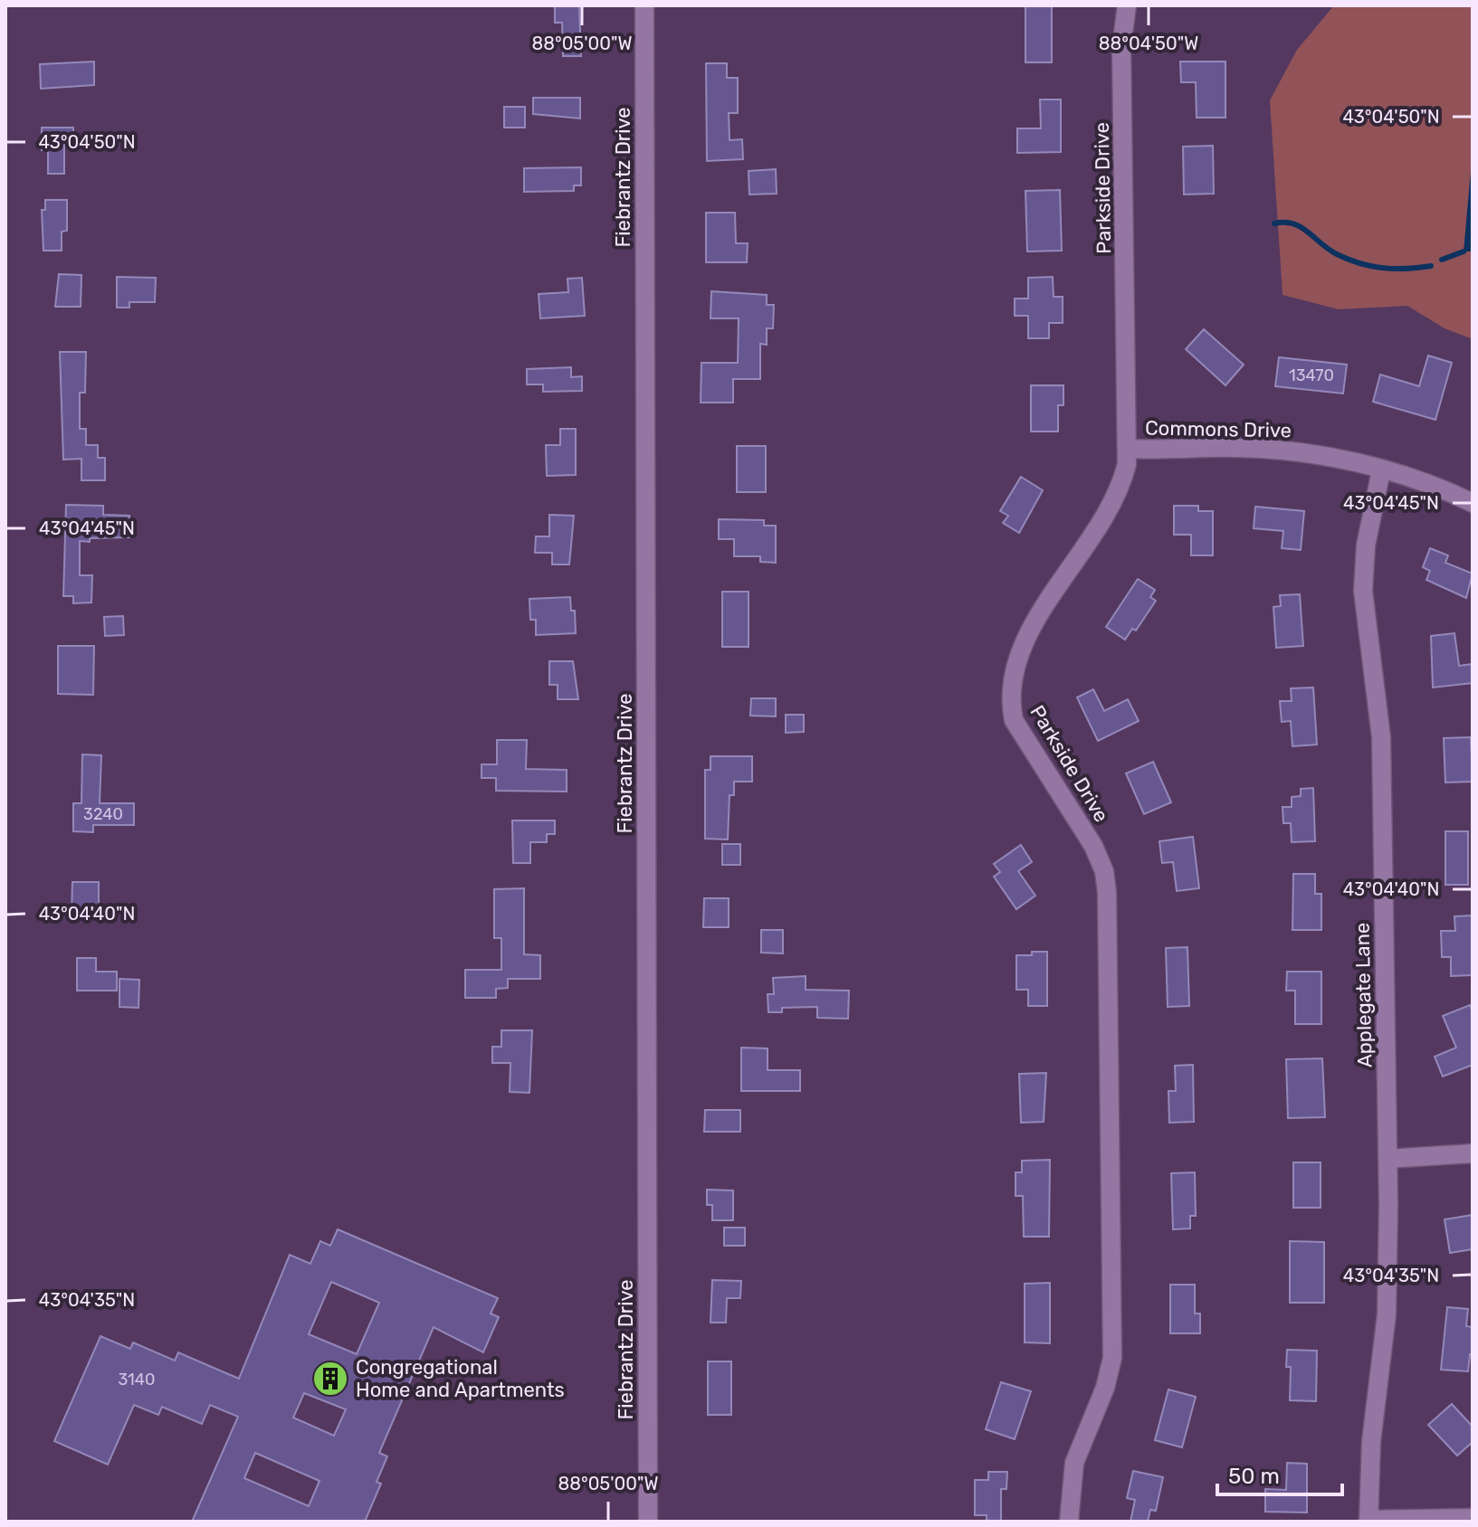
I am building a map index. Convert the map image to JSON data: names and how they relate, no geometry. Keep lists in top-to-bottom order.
{
  "streets": {
    "street": [
      "Fiebrantz Drive",
      "Parkside Drive",
      "Commons Drive",
      "Applegate Lane"
    ]
  },
  "crossings": [
    ["Parkside Drive", "Commons Drive"],
    ["Commons Drive", "Applegate Lane"]
  ],
  "places": {
    "building": ["Congregational Home and Apartments"]
  },
  "house_numbers": ["13470", "3240", "3140"],
  "scale_bar": "50 m",
  "coordinates": [
    "88°05'00\"W",
    "88°04'50\"W",
    "43°04'50\"N",
    "43°04'45\"N",
    "43°04'40\"N",
    "43°04'35\"N"
  ]
}
